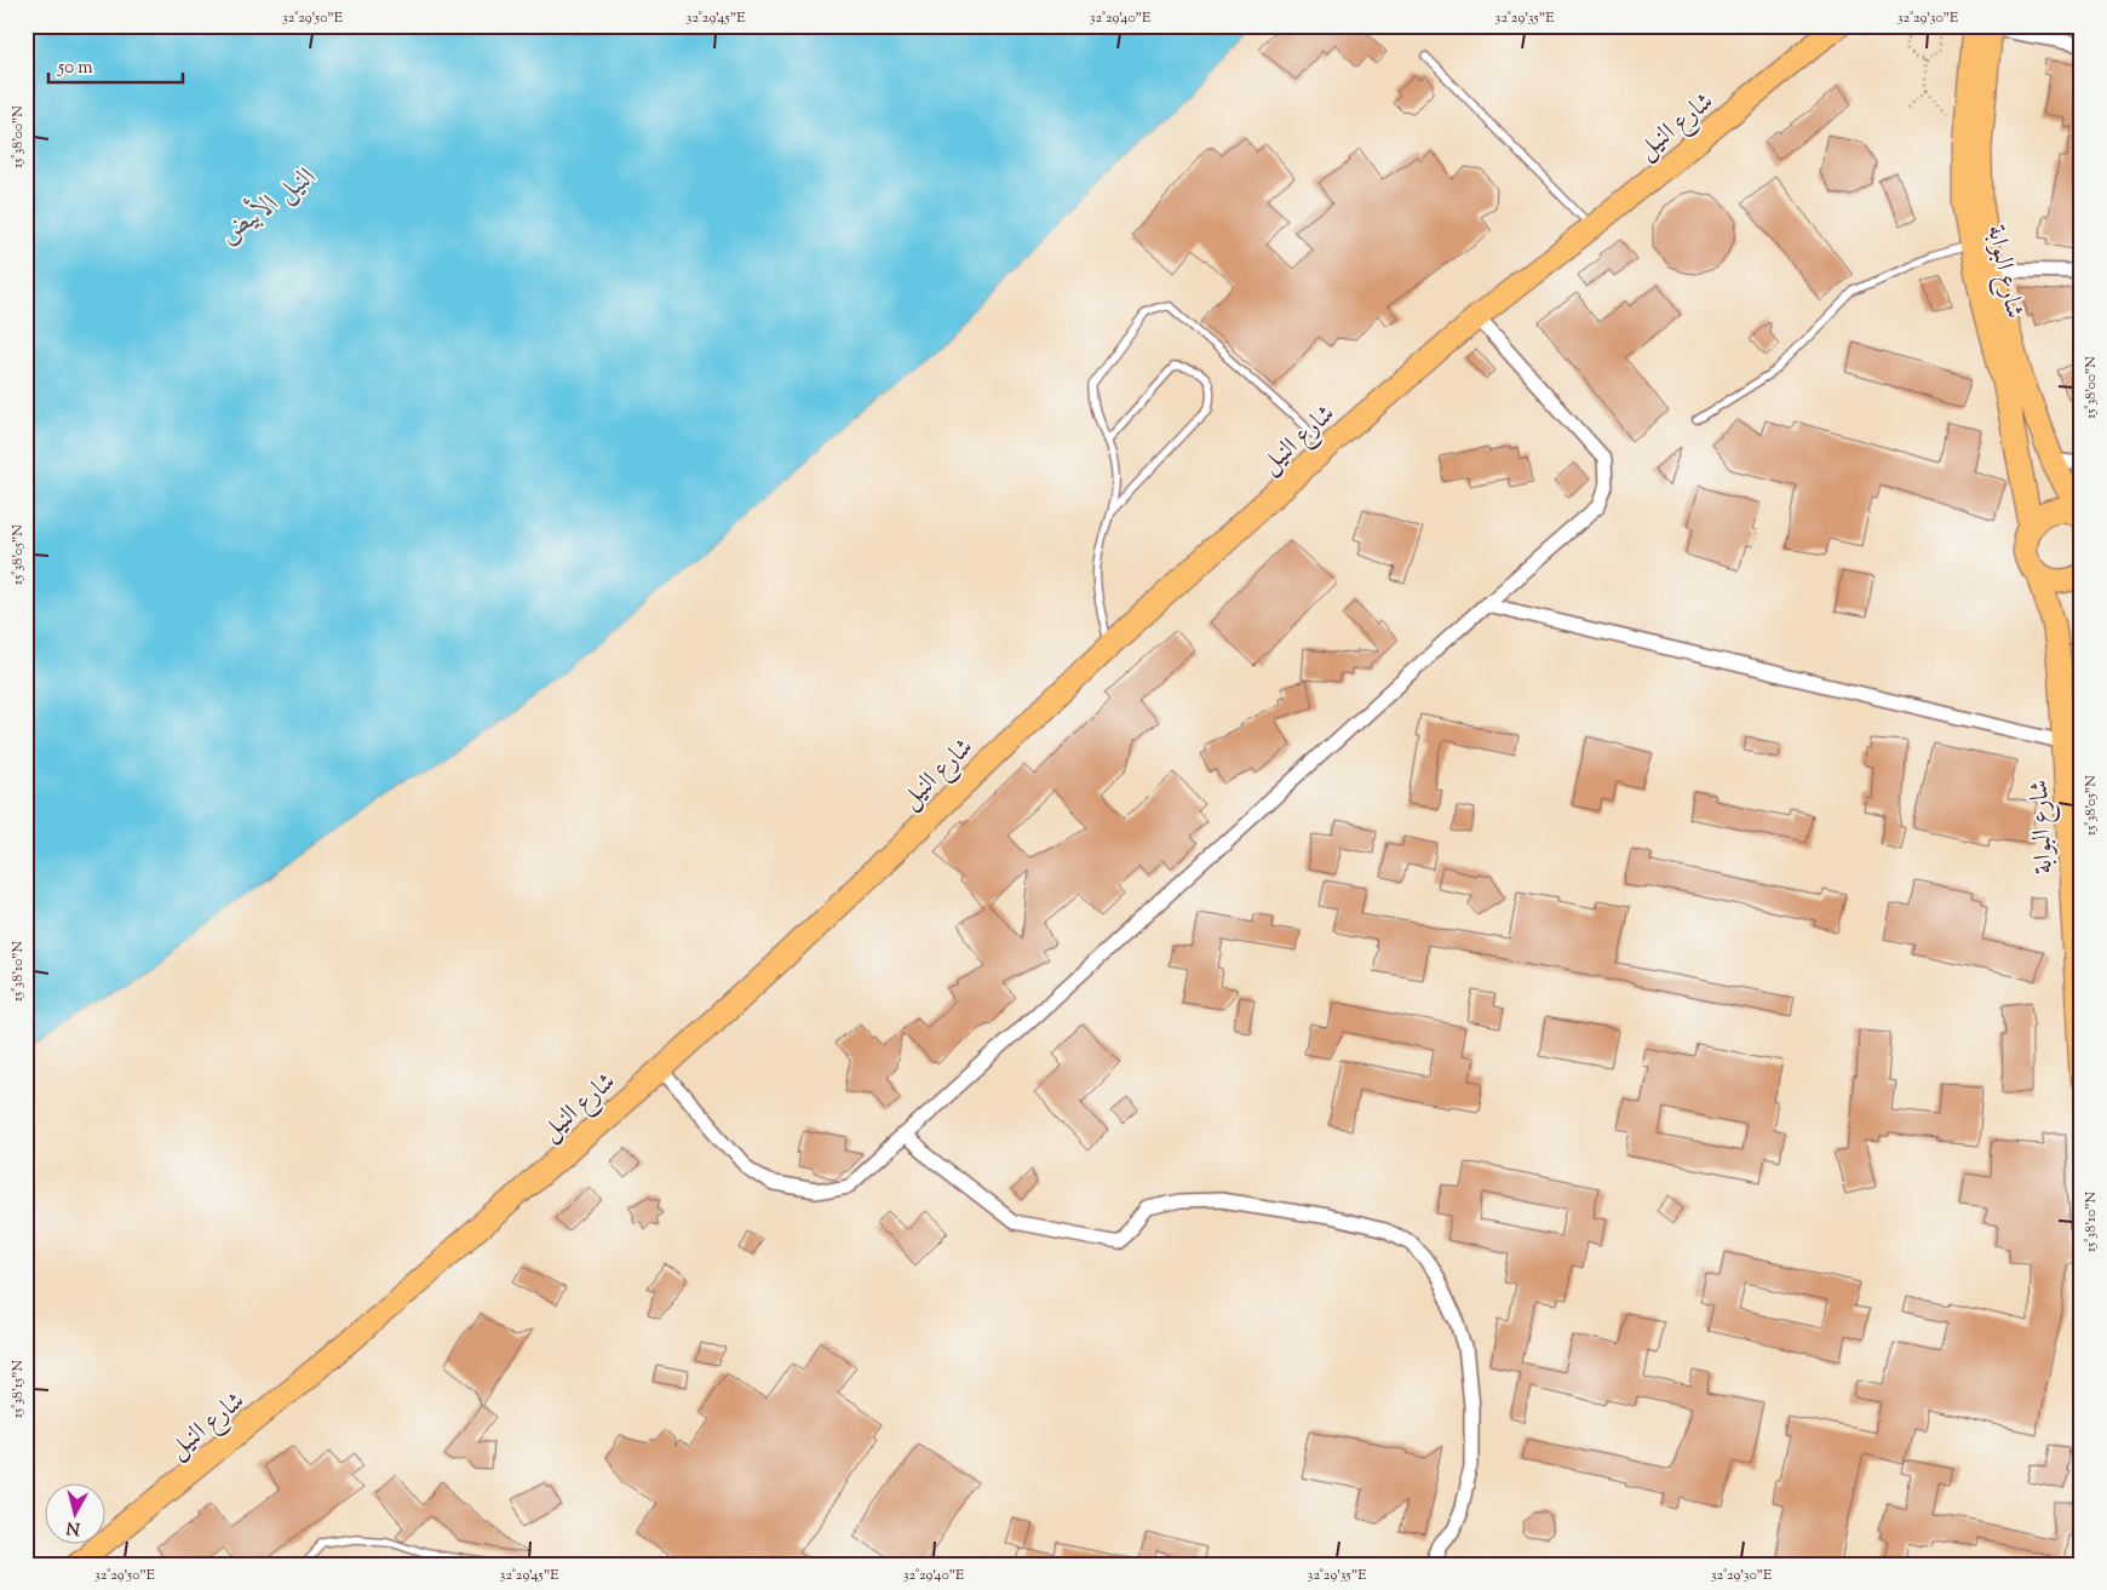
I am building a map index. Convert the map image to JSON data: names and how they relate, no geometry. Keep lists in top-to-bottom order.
{
  "streets": {
    "main road": ["شارع النيل", "شارع البوابة"]
  },
  "water": ["النيل الأبيض"],
  "scale_bar": "50 m",
  "north": "bottom",
  "coordinates": [
    "32°29'50\"E",
    "32°29'45\"E",
    "32°29'40\"E",
    "32°29'35\"E",
    "32°29'30\"E",
    "15°38'00\"N",
    "15°38'05\"N",
    "15°38'10\"N",
    "15°38'15\"N"
  ]
}
